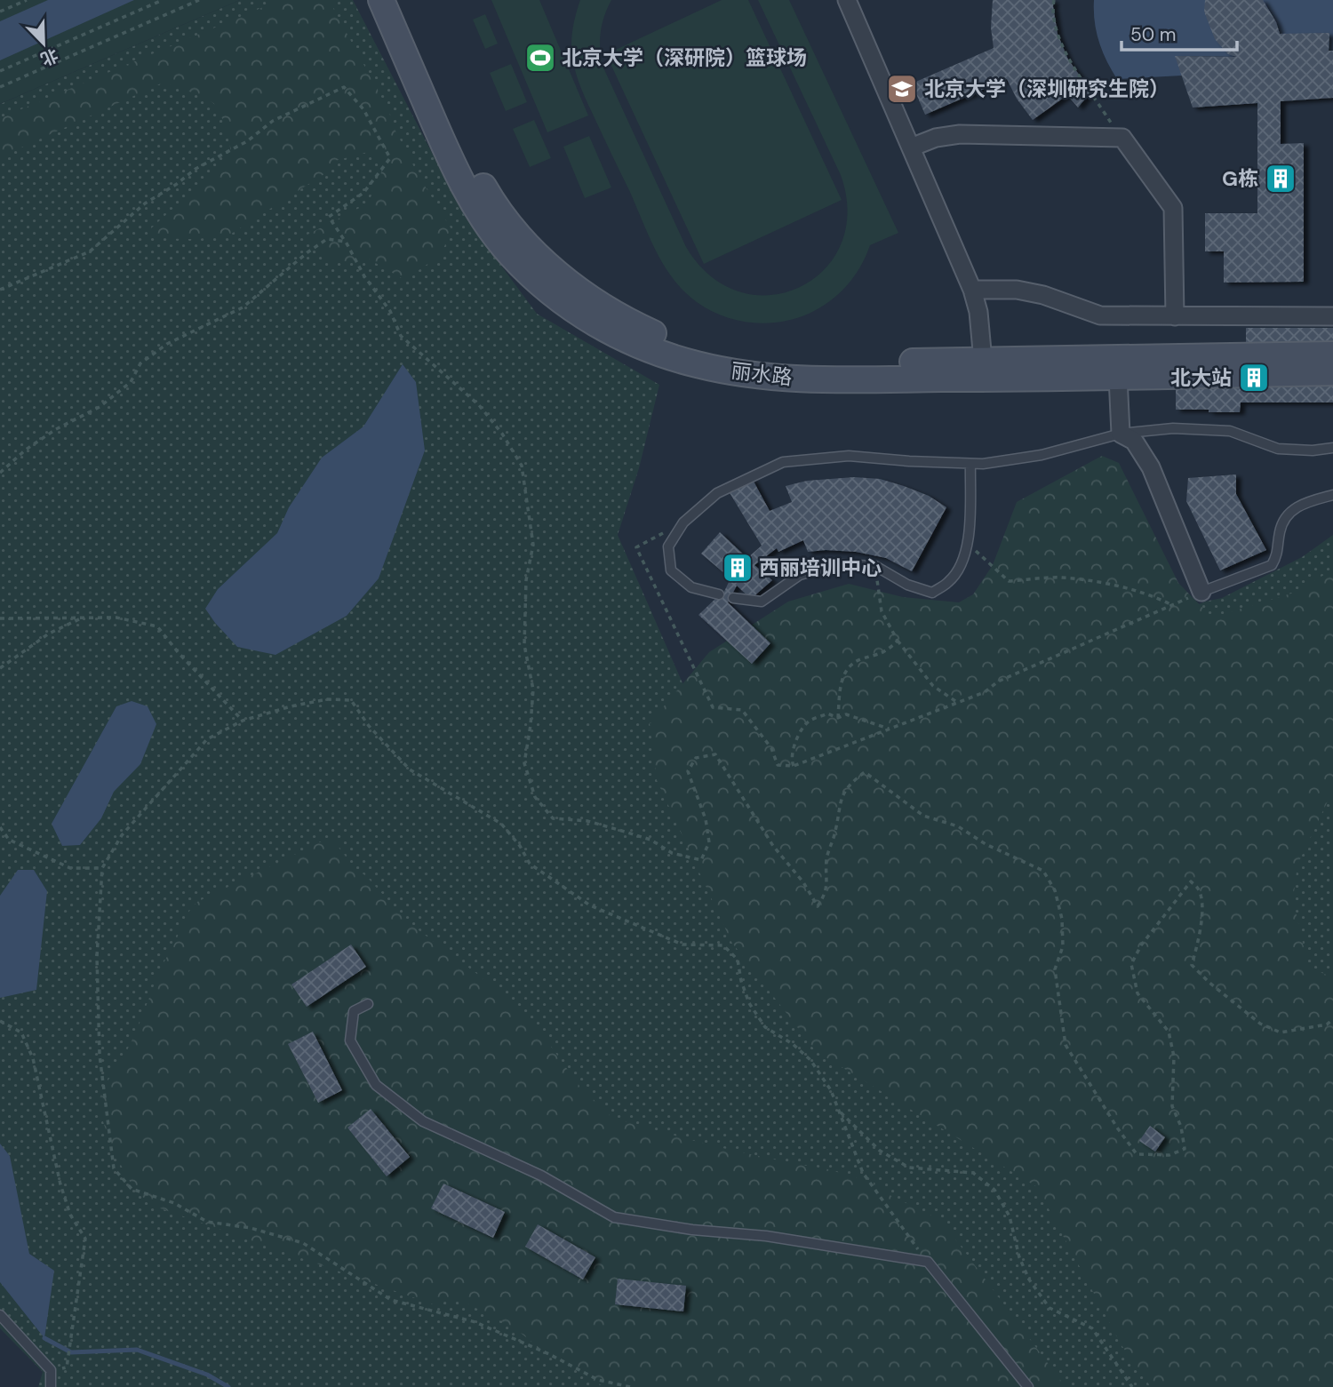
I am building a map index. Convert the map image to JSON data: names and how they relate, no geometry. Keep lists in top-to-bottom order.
{
  "streets": {
    "main road": ["丽水路"]
  },
  "places": {
    "sports": ["北京大学（深研院）篮球场"],
    "school or university": ["北京大学（深圳研究生院）"],
    "building": ["G栋", "北大站", "西丽培训中心"]
  },
  "scale_bar": "50 m",
  "north": "bottom right"
}
